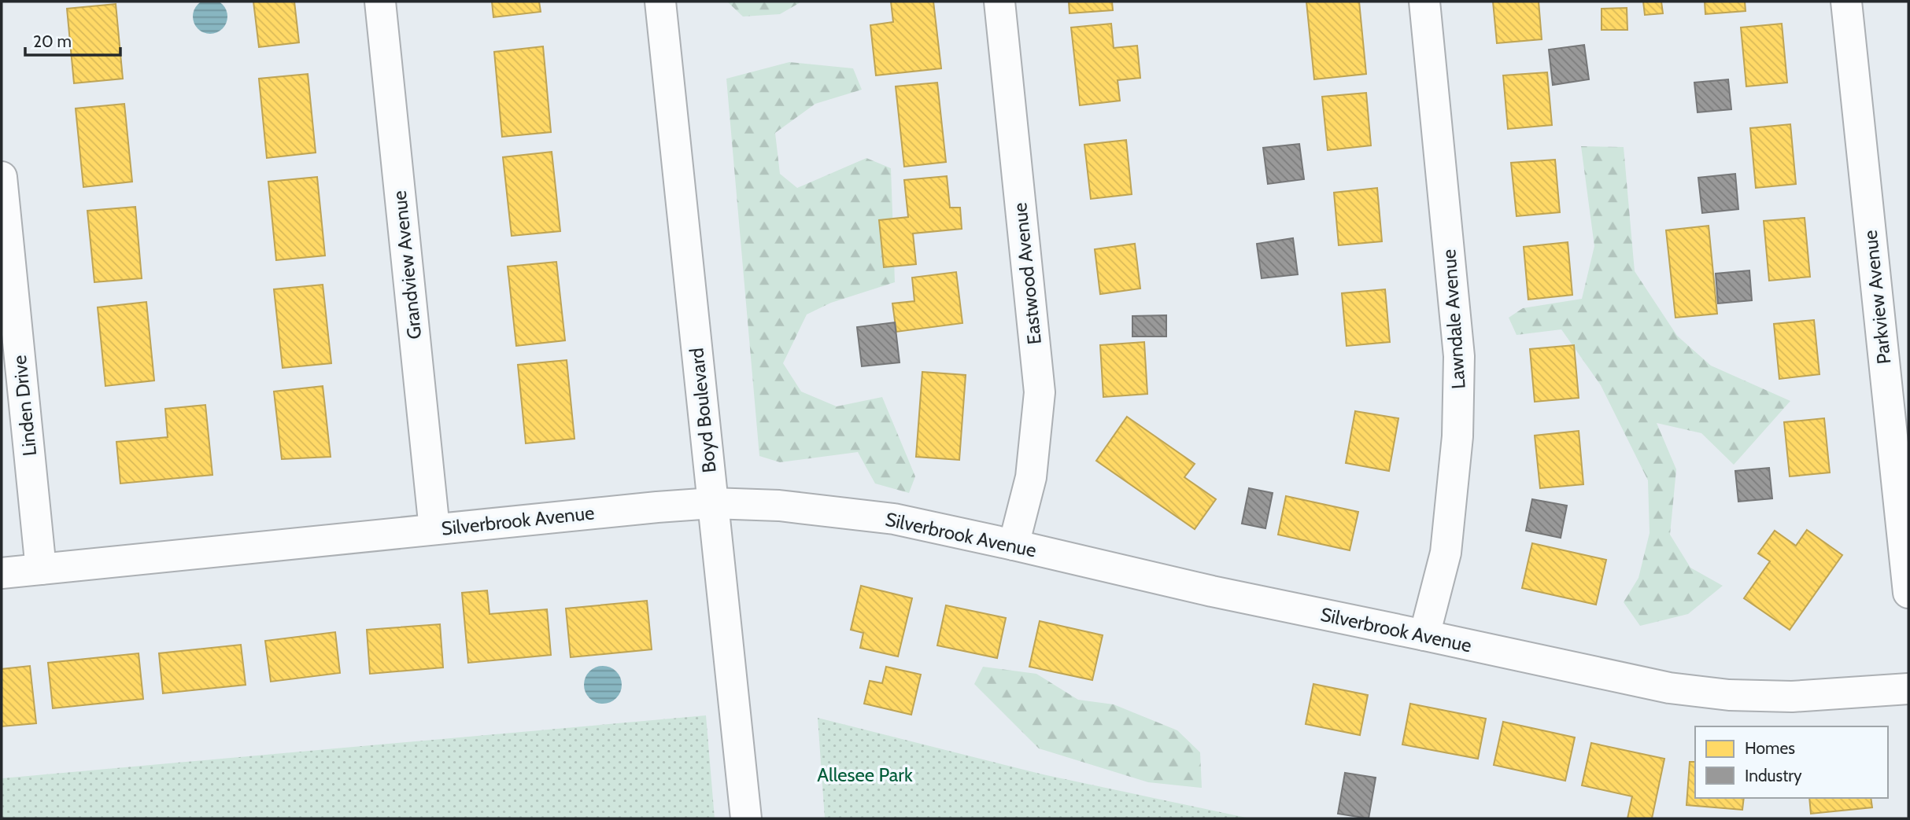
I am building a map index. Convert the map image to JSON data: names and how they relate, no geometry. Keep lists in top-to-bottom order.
{
  "streets": {
    "street": [
      "Grandview Avenue",
      "Eastwood Avenue",
      "Parkview Avenue",
      "Lawndale Avenue",
      "Linden Drive",
      "Boyd Boulevard",
      "Silverbrook Avenue"
    ]
  },
  "crossings": [
    ["Grandview Avenue", "Silverbrook Avenue"],
    ["Eastwood Avenue", "Silverbrook Avenue"],
    ["Lawndale Avenue", "Silverbrook Avenue"],
    ["Linden Drive", "Silverbrook Avenue"],
    ["Boyd Boulevard", "Silverbrook Avenue"]
  ],
  "parks": ["Allesee Park"],
  "legend": ["Homes", "Industry"],
  "scale_bar": "20 m"
}
